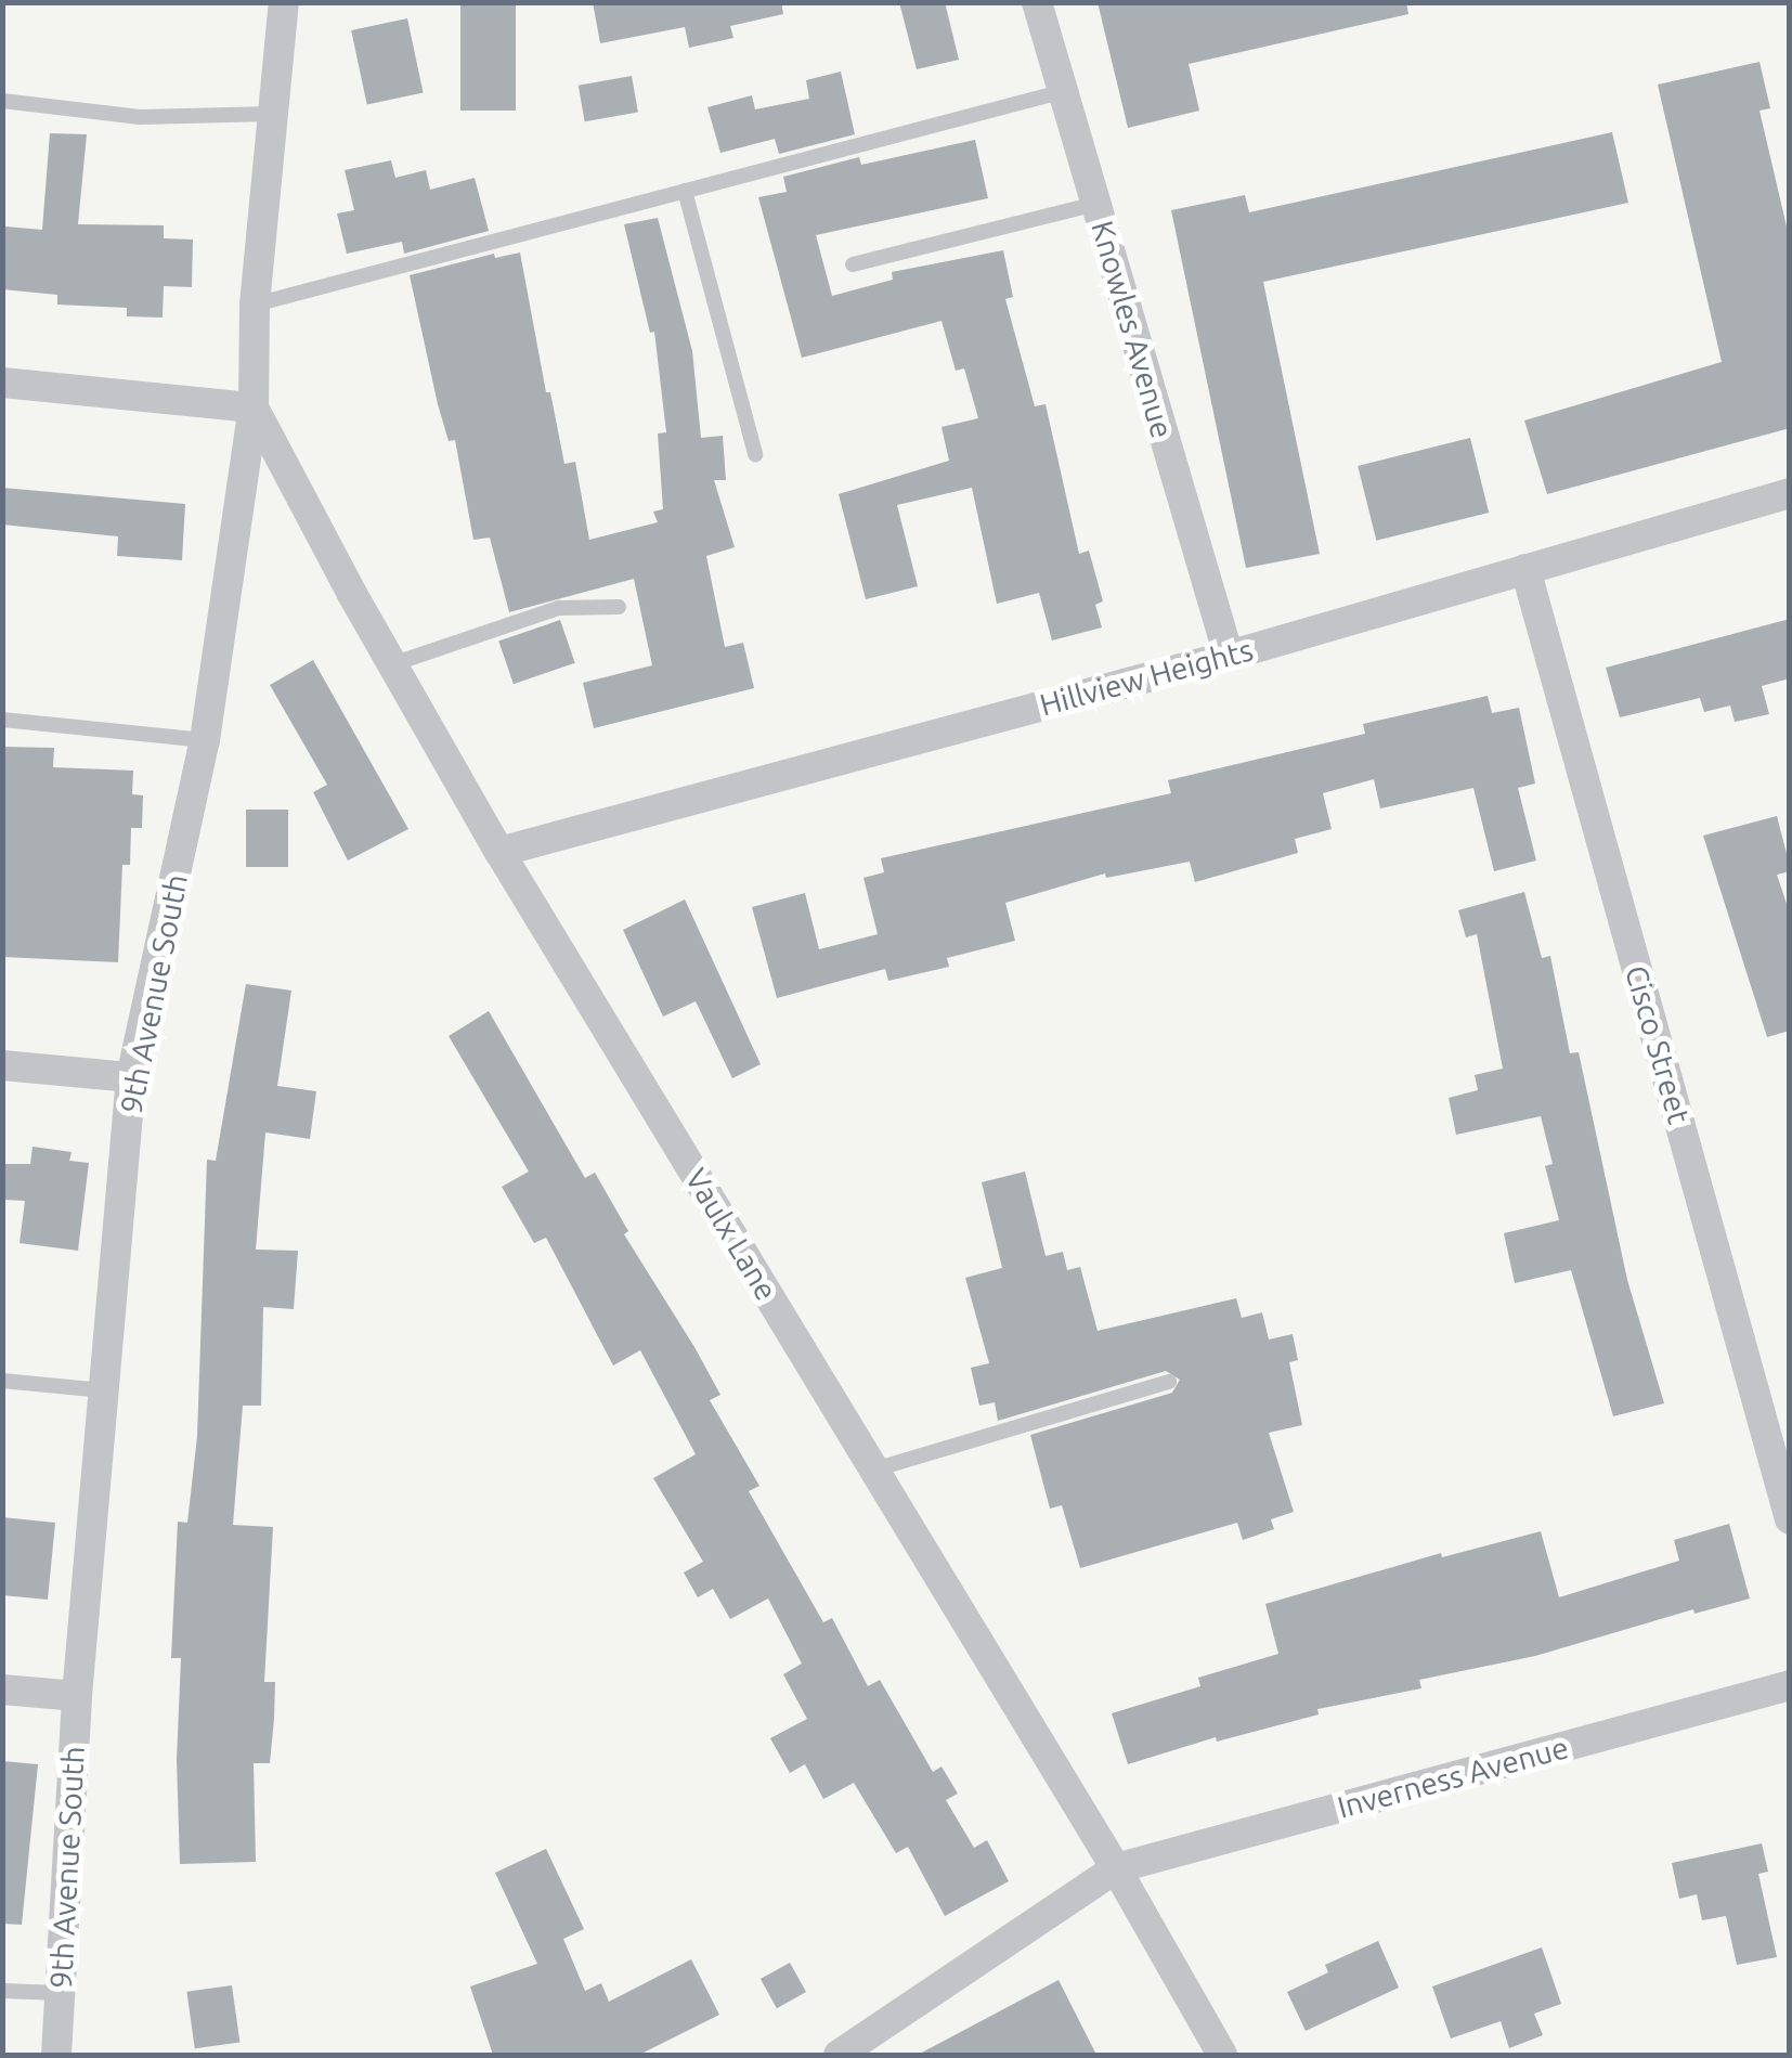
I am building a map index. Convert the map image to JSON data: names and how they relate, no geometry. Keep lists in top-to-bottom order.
{
  "streets": {
    "street": [
      "Knowles Avenue",
      "Hillview Heights",
      "9th Avenue South",
      "Cisco Street",
      "Vaulx Lane",
      "Inverness Avenue"
    ]
  },
  "crossings": [
    ["Knowles Avenue", "Hillview Heights"],
    ["Hillview Heights", "Cisco Street"],
    ["Hillview Heights", "Vaulx Lane"],
    ["9th Avenue South", "Vaulx Lane"],
    ["Vaulx Lane", "Inverness Avenue"]
  ]
}
